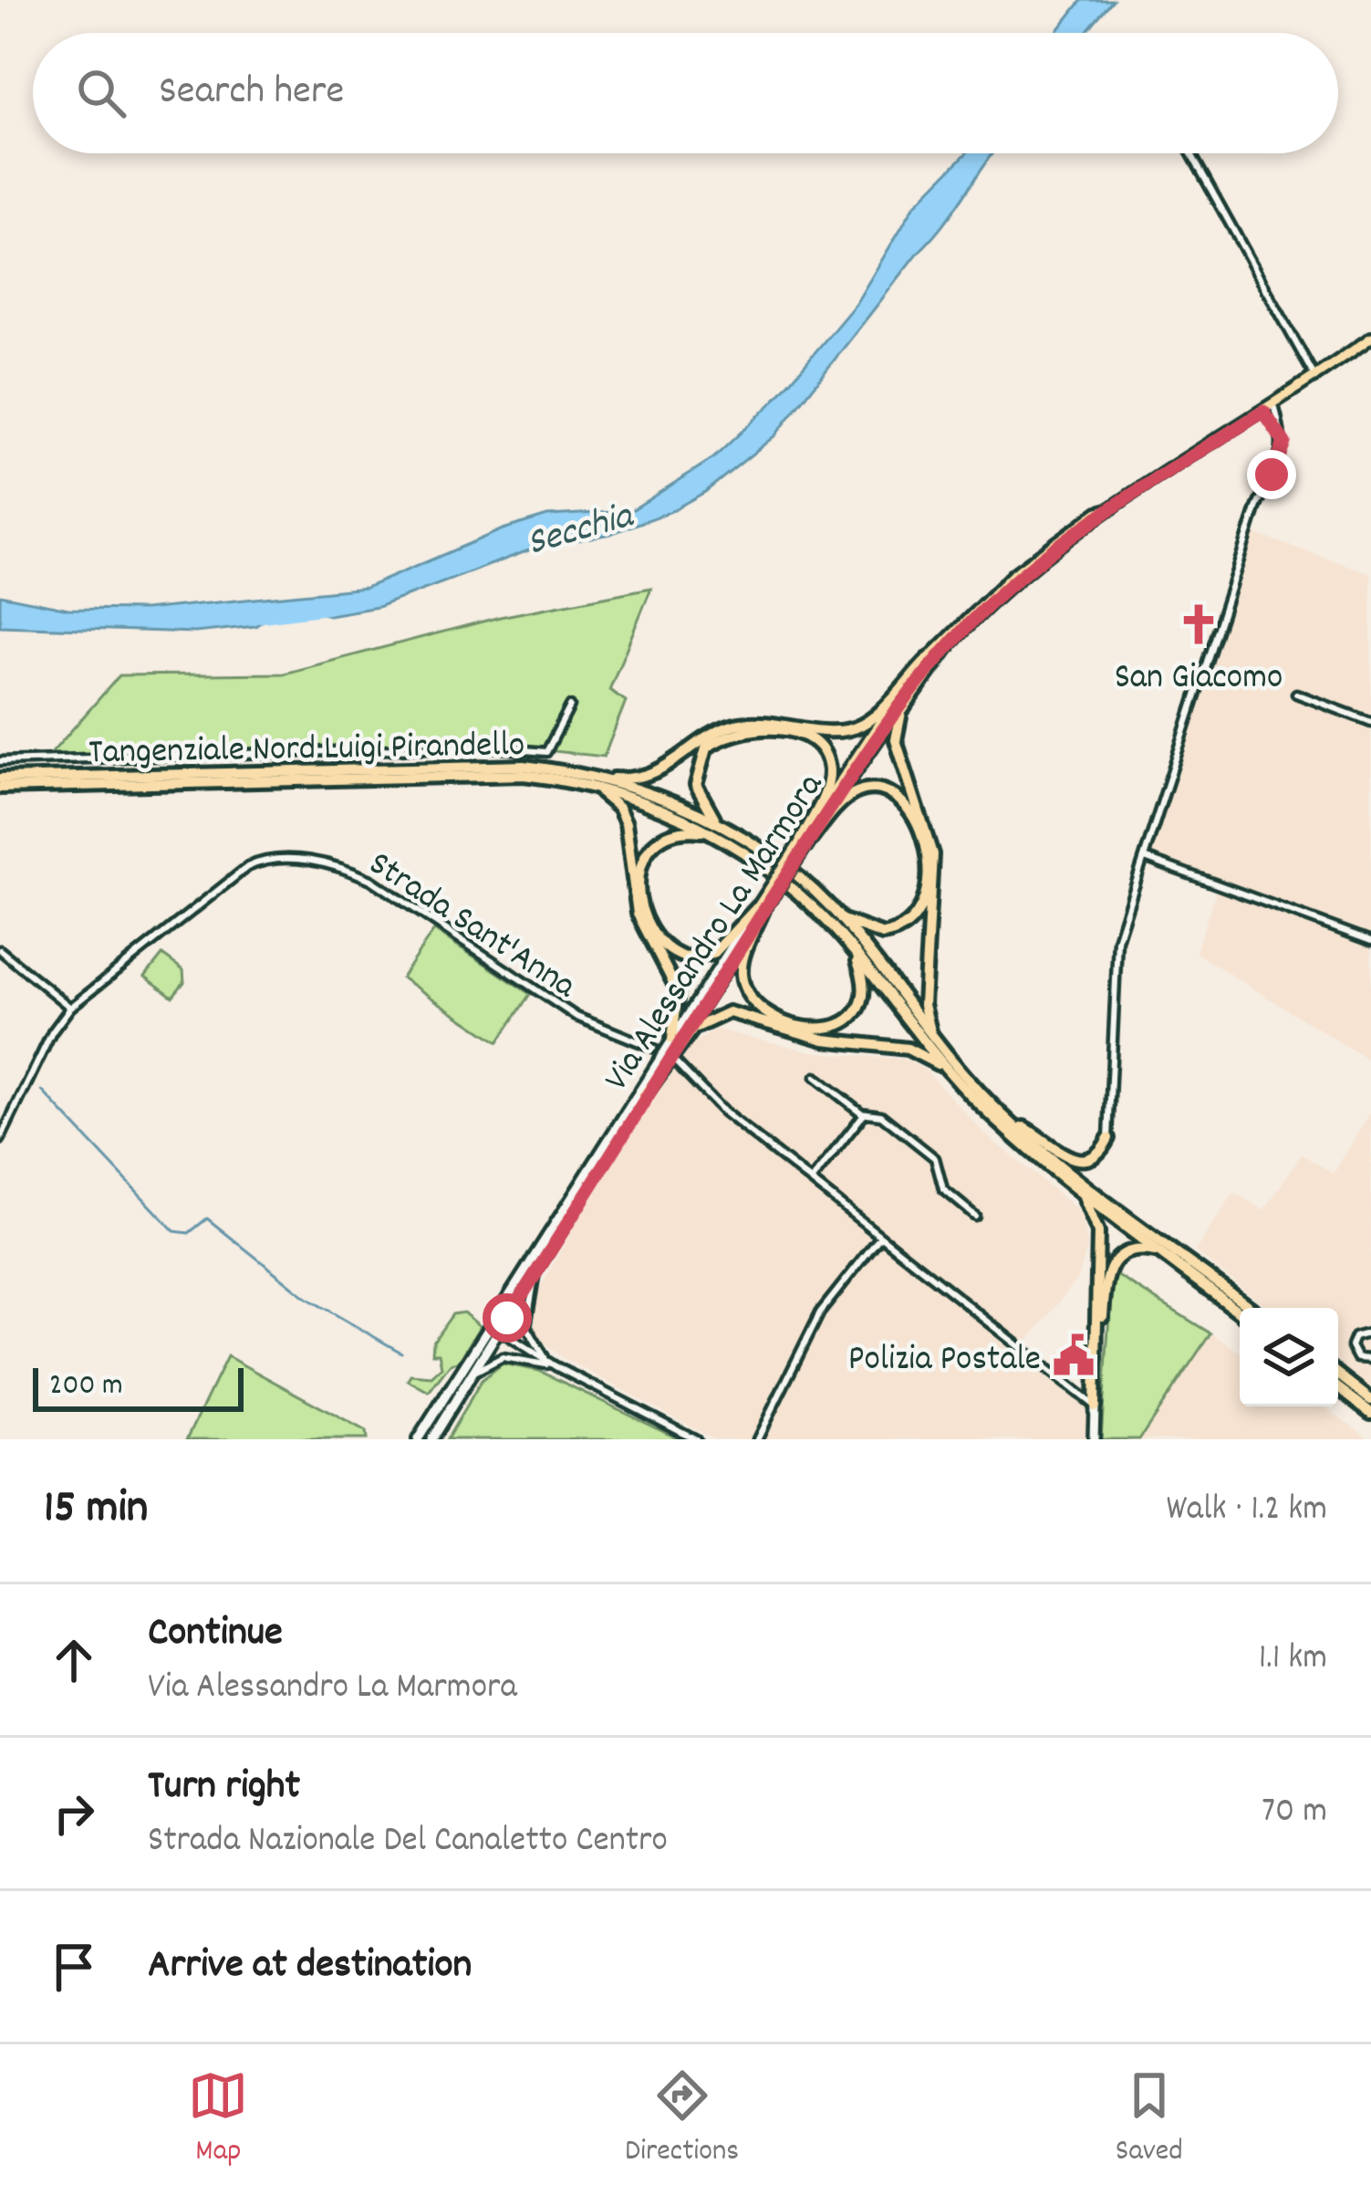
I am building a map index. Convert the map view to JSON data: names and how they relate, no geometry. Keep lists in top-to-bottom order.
{
  "streets": {
    "highway": ["Tangenziale Nord Luigi Pirandello"],
    "main road": ["Via Alessandro La Marmora"],
    "street": ["Strada Sant'Anna"]
  },
  "water": ["Secchia"],
  "places": {
    "church": ["San Giacomo"],
    "public building": ["Polizia Postale"]
  },
  "scale_bar": "200 m",
  "page": {
    "search": "Search here",
    "scale": "200 m",
    "heading": ["15 min", "Walk · 1.2 km"],
    "list": [
      ["Continue", "Via Alessandro La Marmora", "1.1 km"],
      ["Turn right", "Strada Nazionale Del Canaletto Centro", "70 m"],
      "Arrive at destination"
    ],
    "nav": ["Map", "Directions", "Saved"]
  }
}
